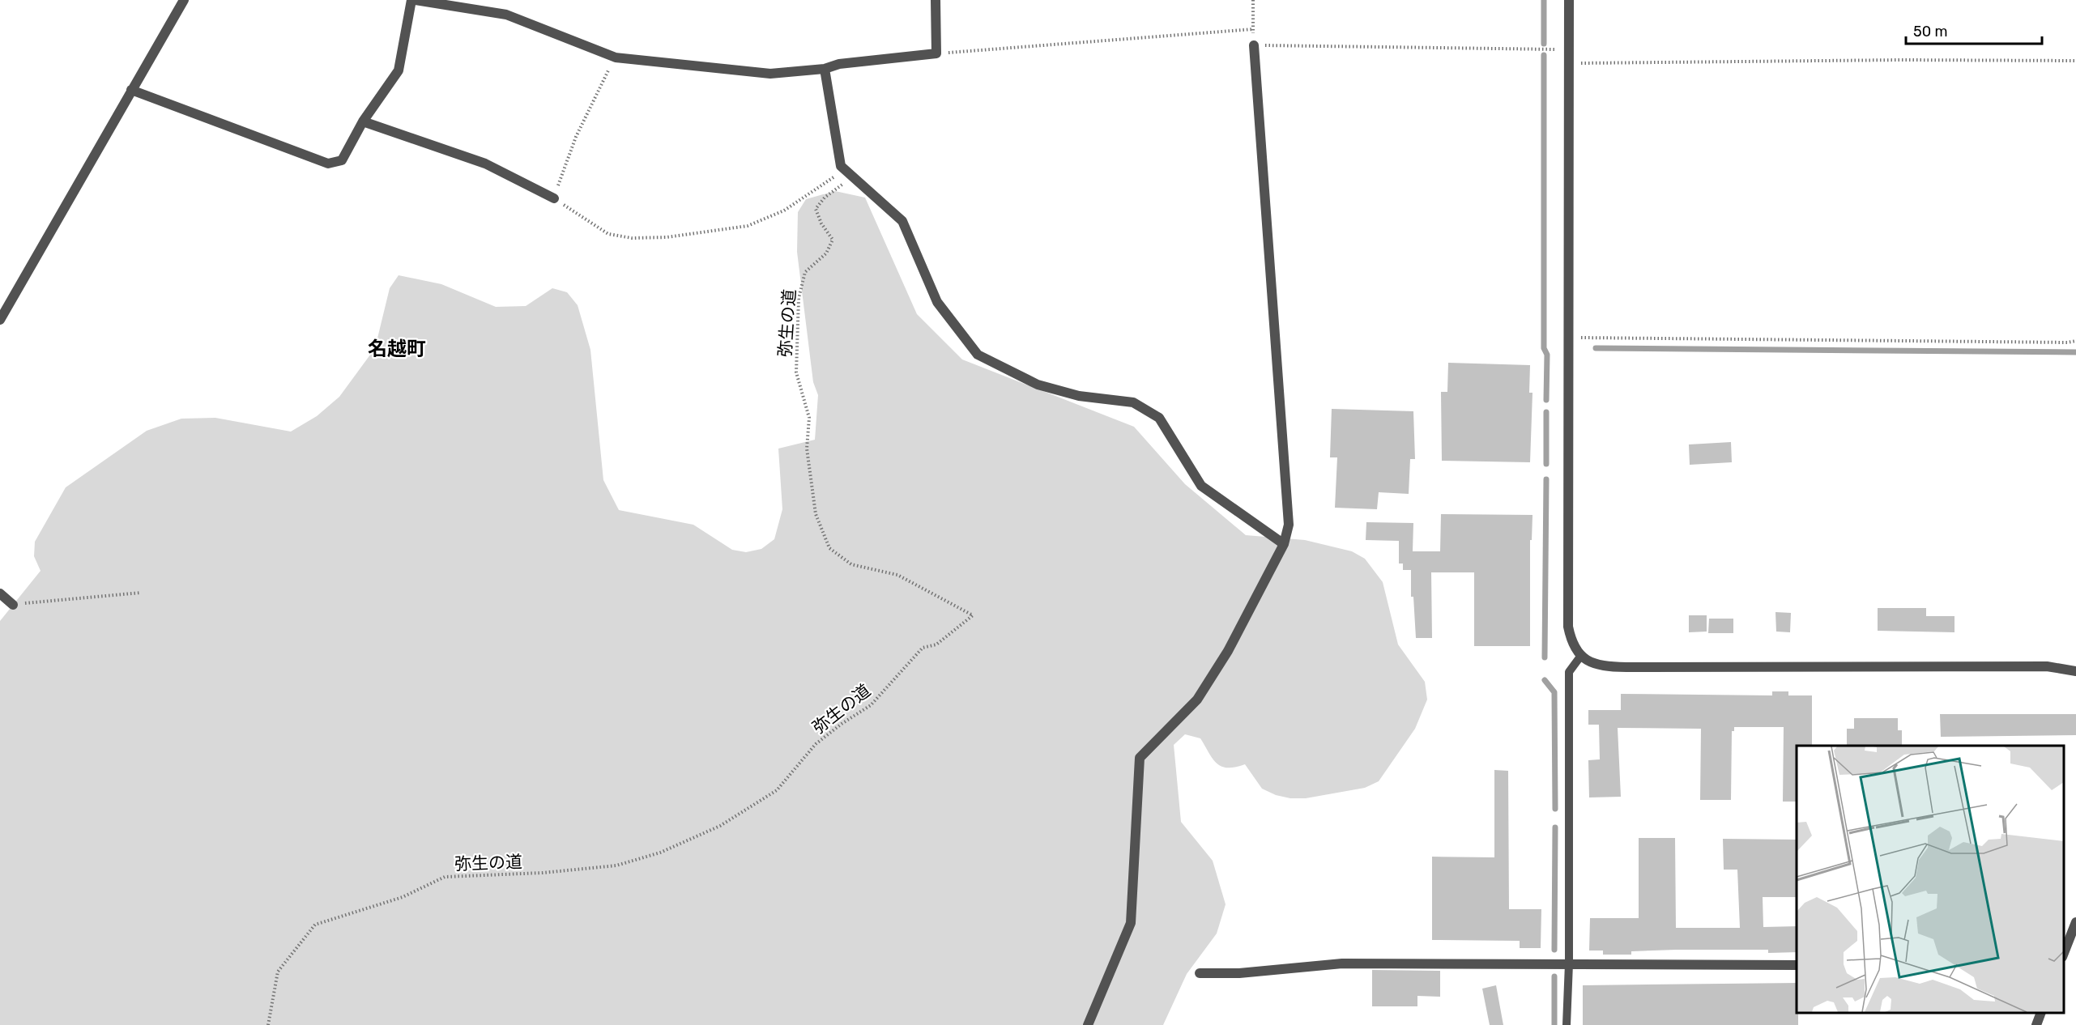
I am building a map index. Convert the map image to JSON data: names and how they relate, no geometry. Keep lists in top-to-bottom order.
{
  "streets": {
    "path": ["弥生の道"]
  },
  "districts": ["名越町"],
  "scale_bar": "50 m"
}
